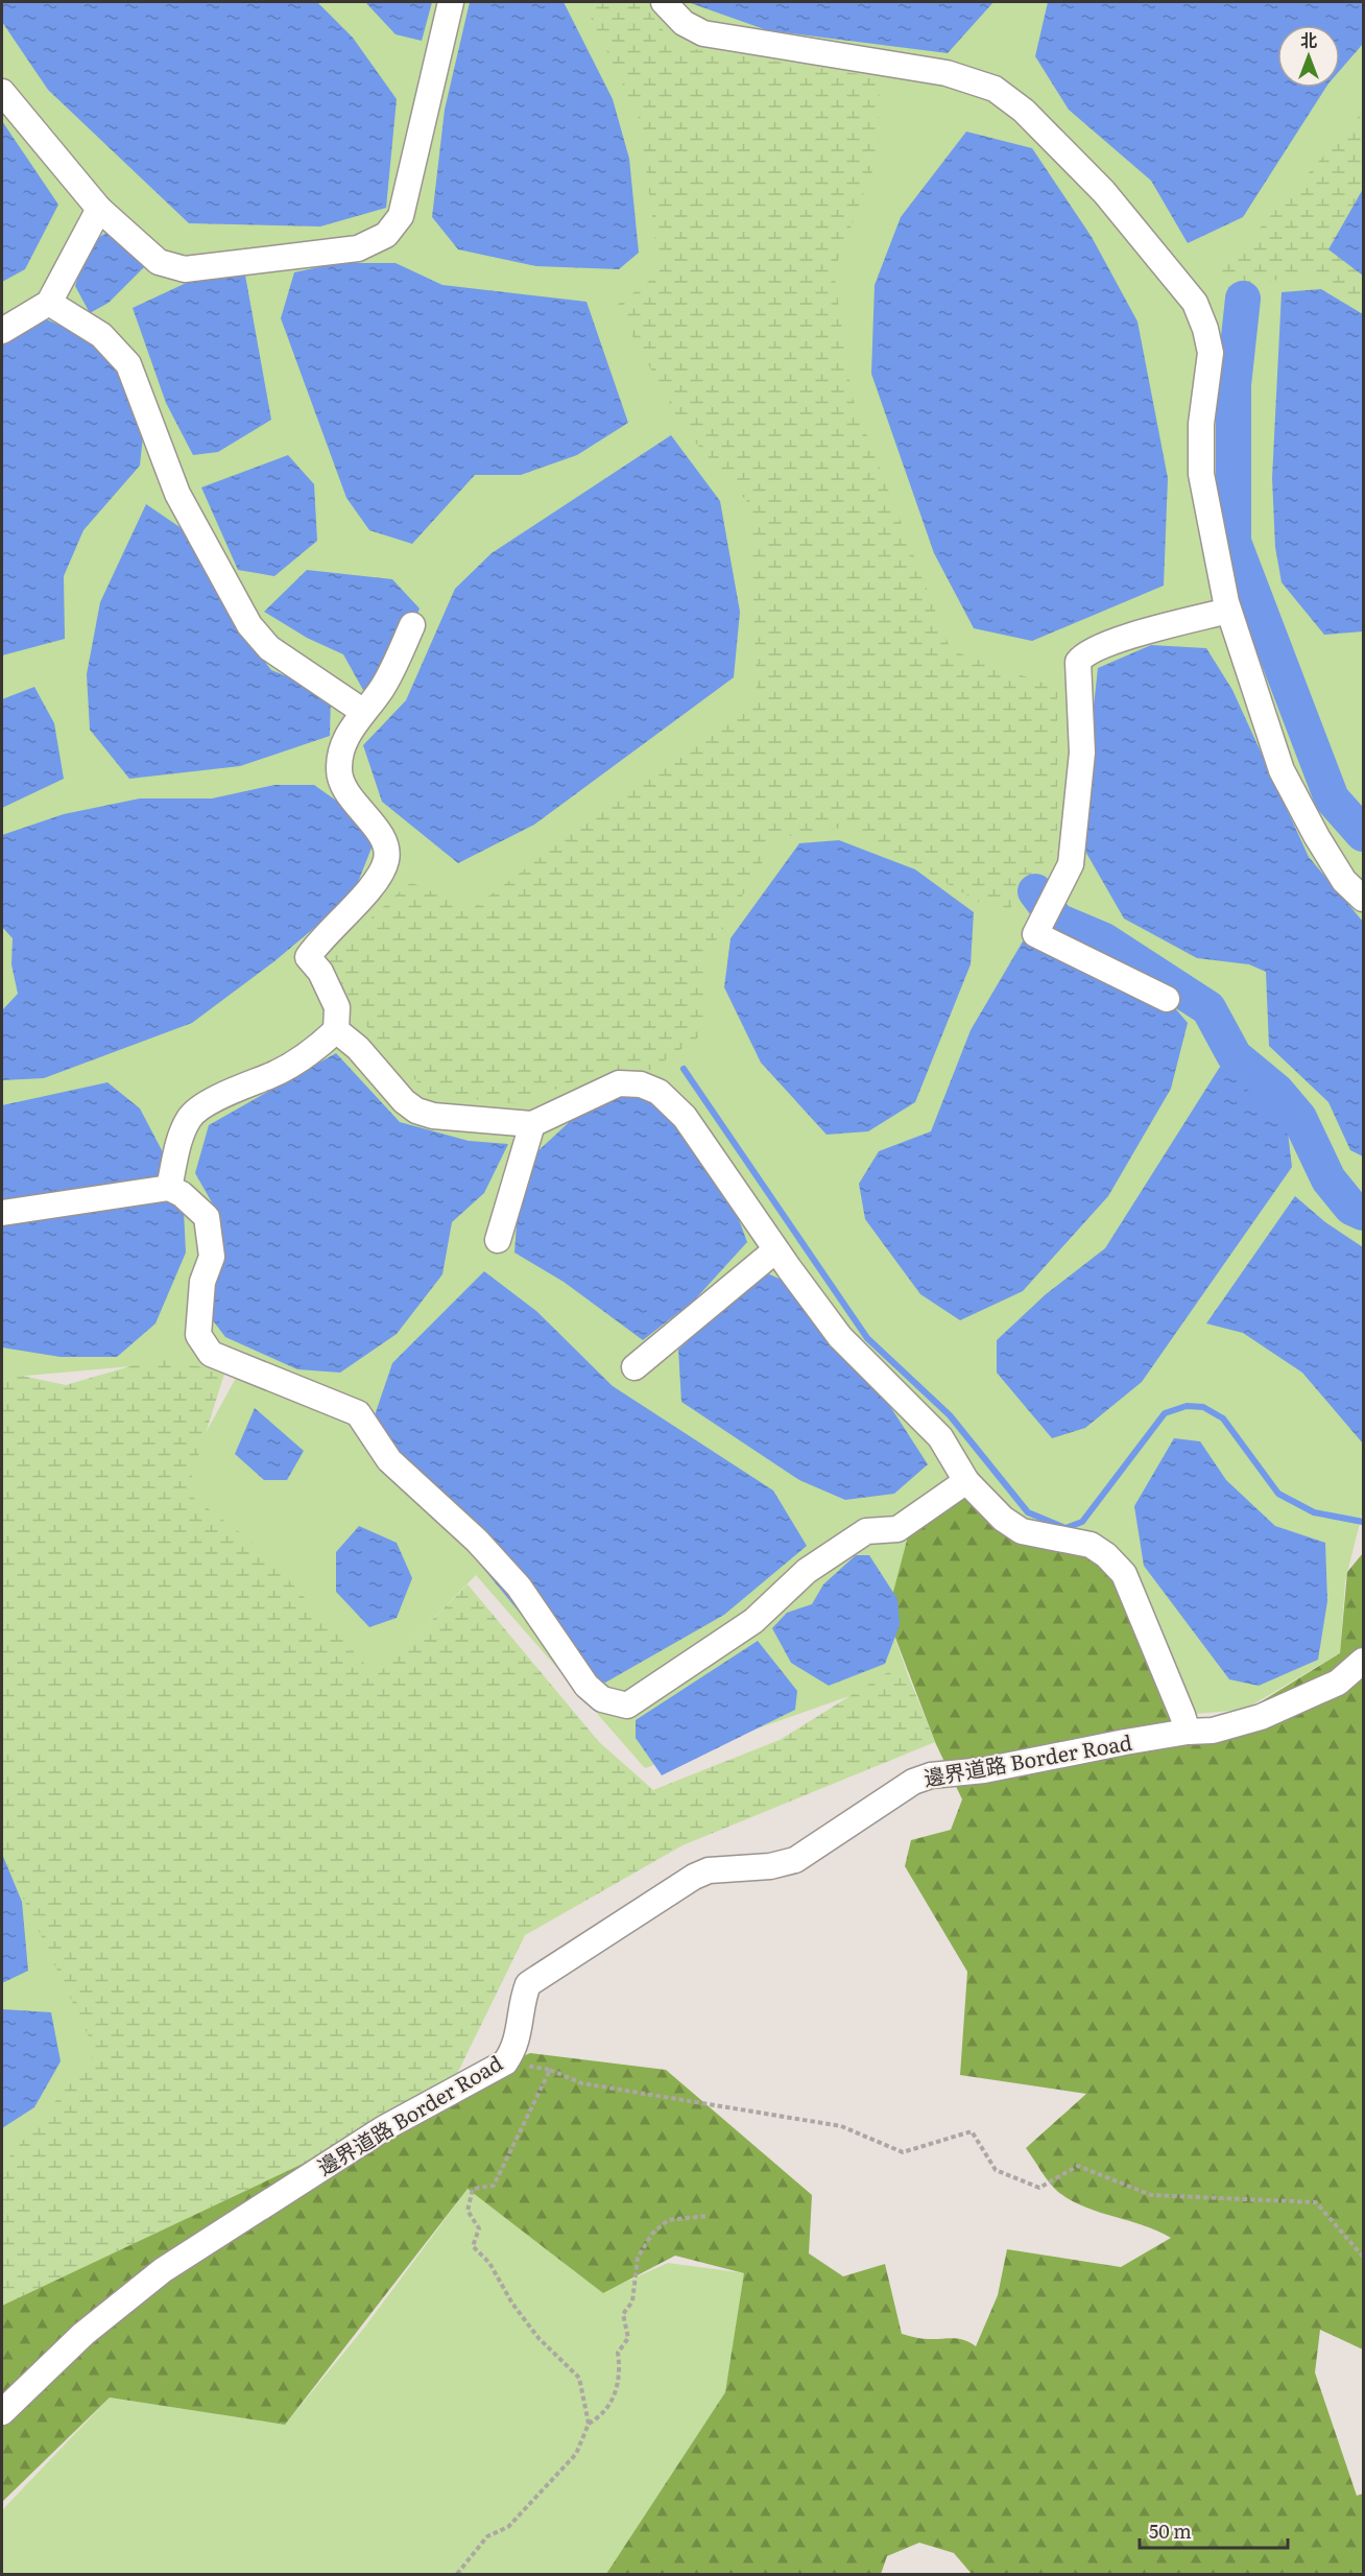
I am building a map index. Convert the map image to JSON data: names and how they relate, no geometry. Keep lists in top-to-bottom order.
{
  "streets": {
    "street": ["邊界道路 Border Road"]
  },
  "scale_bar": "50 m",
  "north": "top"
}
